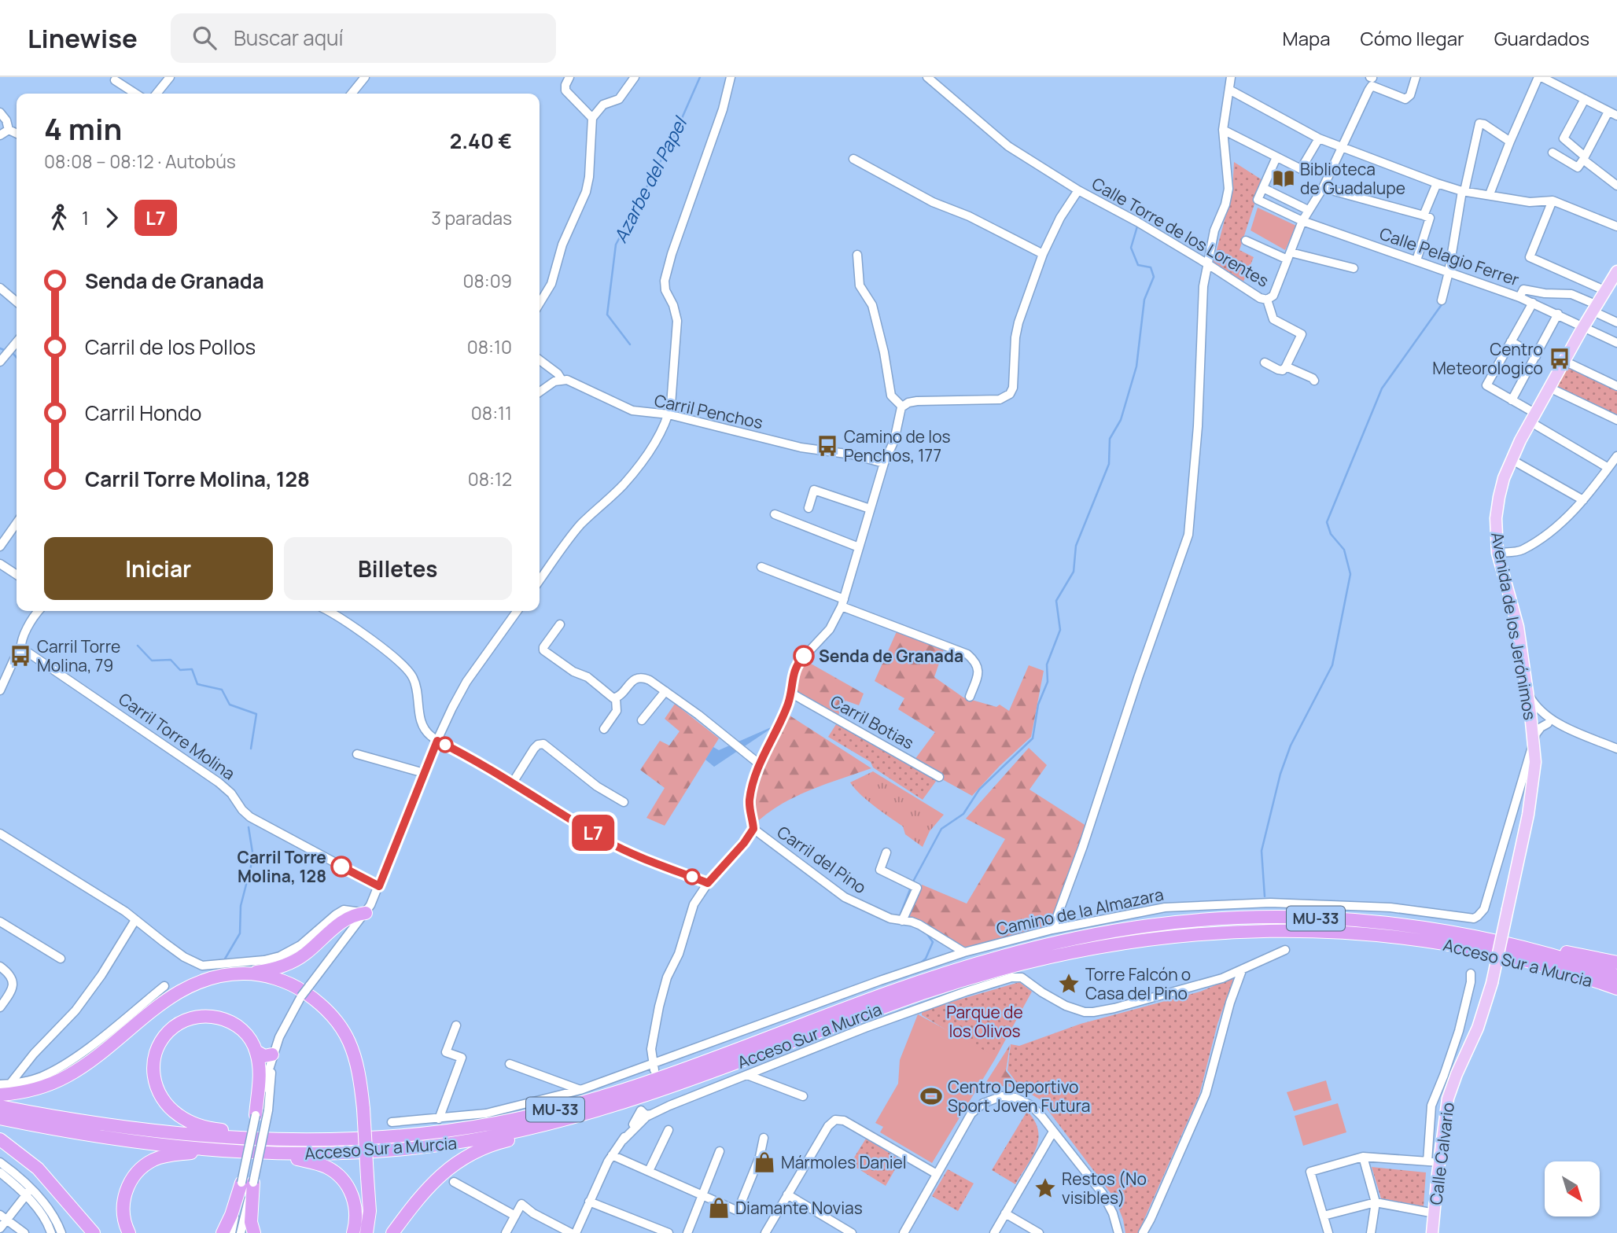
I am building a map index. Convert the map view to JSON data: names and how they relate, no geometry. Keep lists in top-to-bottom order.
{
  "streets": {
    "highway": ["MU-33", "Acceso Sur a Murcia"],
    "main road": ["Avenida de los Jerónimos", "Calle Calvario"],
    "street": [
      "Calle Torre de los Lorentes",
      "Calle Pelagio Ferrer",
      "Carril Penchos",
      "Carril Botias",
      "Carril Torre Molina",
      "Carril del Pino",
      "Camino de la Almazara"
    ]
  },
  "crossings": [
    ["Calle Torre de los Lorentes", "Calle Pelagio Ferrer"],
    ["Calle Pelagio Ferrer", "Avenida de los Jerónimos"],
    ["Avenida de los Jerónimos", "Camino de la Almazara"],
    ["Avenida de los Jerónimos", "Calle Calvario"],
    ["Carril del Pino", "Camino de la Almazara"]
  ],
  "water": ["Azarbe del Papel"],
  "parks": ["Parque de los Olivos"],
  "places": {
    "library": ["Biblioteca de Guadalupe"],
    "bus stop": ["Centro Meteorologico", "Camino de los Penchos, 177", "Carril Torre Molina, 79"],
    "other": ["Senda de Granada", "Carril Torre Molina, 128"],
    "place": ["Torre Falcón o Casa del Pino", "Restos (No visibles)"],
    "sports": ["Centro Deportivo Sport Joven Futura"],
    "shop": ["Mármoles Daniel", "Diamante Novias"]
  },
  "lines": ["bus line L7"],
  "north": "bottom right",
  "page": {
    "header": "Linewise",
    "search": "Buscar aquí",
    "nav": ["Mapa", "Cómo llegar", "Guardados"],
    "on_map": "L7",
    "heading": ["4 min", "08:08 – 08:12 · Autobús", "2.40 €"],
    "legs": ["1", "L7", "3 paradas"],
    "list": [
      {
        "name": "Senda de Granada",
        "value": "08:09"
      },
      {
        "name": "Carril de los Pollos",
        "value": "08:10"
      },
      {
        "name": "Carril Hondo",
        "value": "08:11"
      },
      {
        "name": "Carril Torre Molina, 128",
        "value": "08:12"
      }
    ],
    "buttons": ["Iniciar", "Billetes"]
  }
}
